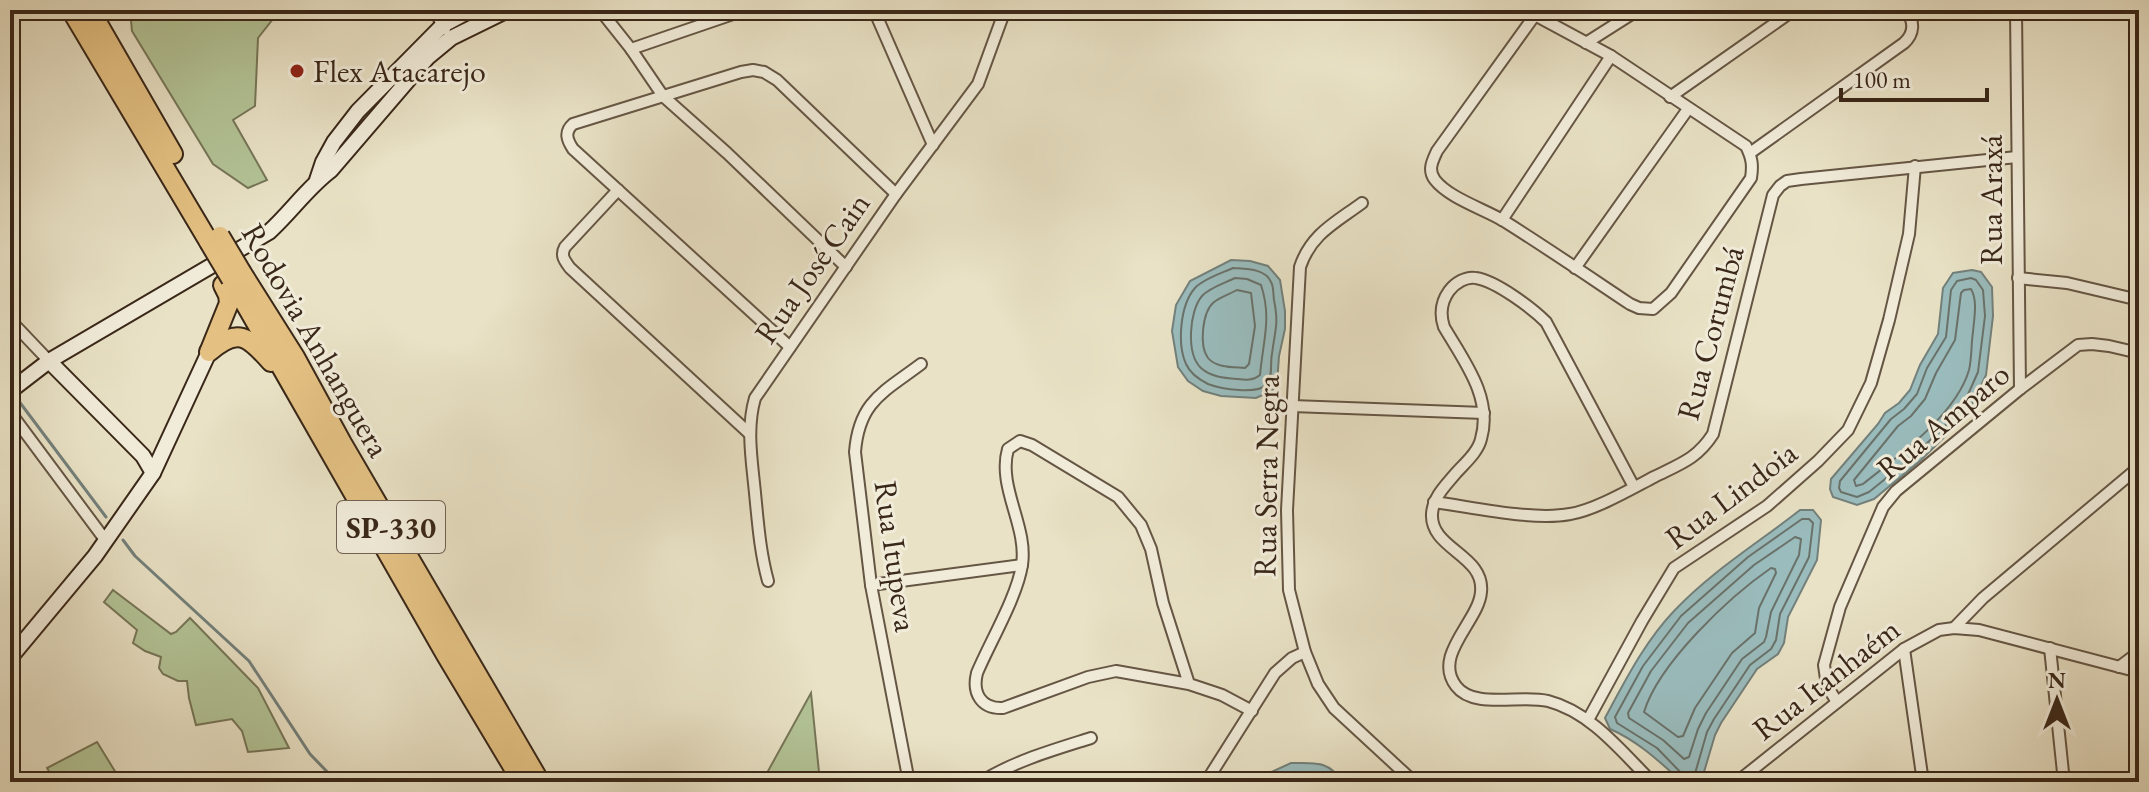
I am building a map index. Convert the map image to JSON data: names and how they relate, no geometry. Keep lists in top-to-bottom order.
{
  "streets": {
    "highway": ["Rodovia Anhanguera", "SP-330"],
    "street": [
      "Rua Araxá",
      "Rua José Cain",
      "Rua Corumbá",
      "Rua Amparo",
      "Rua Serra Negra",
      "Rua Lindoia",
      "Rua Itupeva",
      "Rua Itanhaém"
    ]
  },
  "crossings": [
    ["Rua Araxá", "Rua Corumbá"],
    ["Rua Araxá", "Rua Amparo"],
    ["Rua Corumbá", "Rua Lindoia"],
    ["Rua Amparo", "Rua Itanhaém"]
  ],
  "places": ["Flex Atacarejo"],
  "scale_bar": "100 m",
  "north": "top"
}
